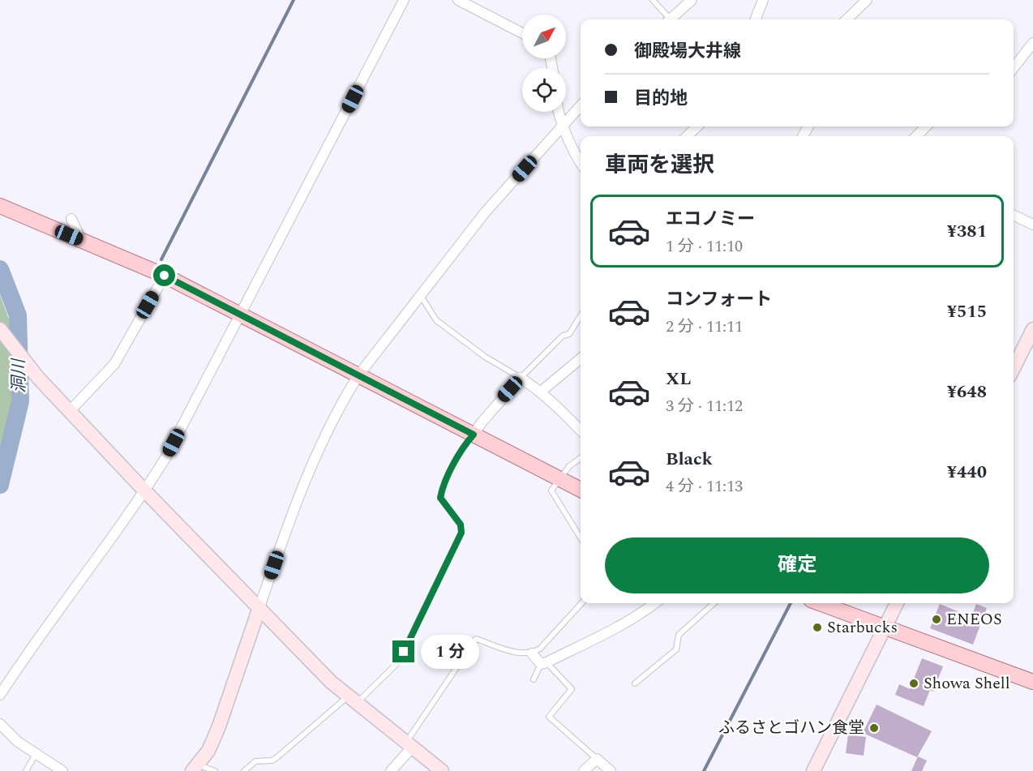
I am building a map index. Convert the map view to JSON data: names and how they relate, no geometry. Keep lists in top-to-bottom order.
{
  "water": ["洞川"],
  "places": [
    "ENEOS",
    "Starbucks",
    "Showa Shell",
    "ふるさとゴハン食堂"
  ],
  "north": "top right",
  "page": {
    "banner": ["御殿場大井線", "目的地"],
    "heading": "車両を選択",
    "list": [
      {
        "name": "エコノミー",
        "note": "1 分 · 11:10",
        "value": "¥381"
      },
      {
        "name": "コンフォート",
        "note": "2 分 · 11:11",
        "value": "¥515"
      },
      {
        "name": "XL",
        "note": "3 分 · 11:12",
        "value": "¥648"
      },
      {
        "name": "Black",
        "note": "4 分 · 11:13",
        "value": "¥440"
      }
    ],
    "buttons": "確定",
    "bubble": "1 分"
  }
}
